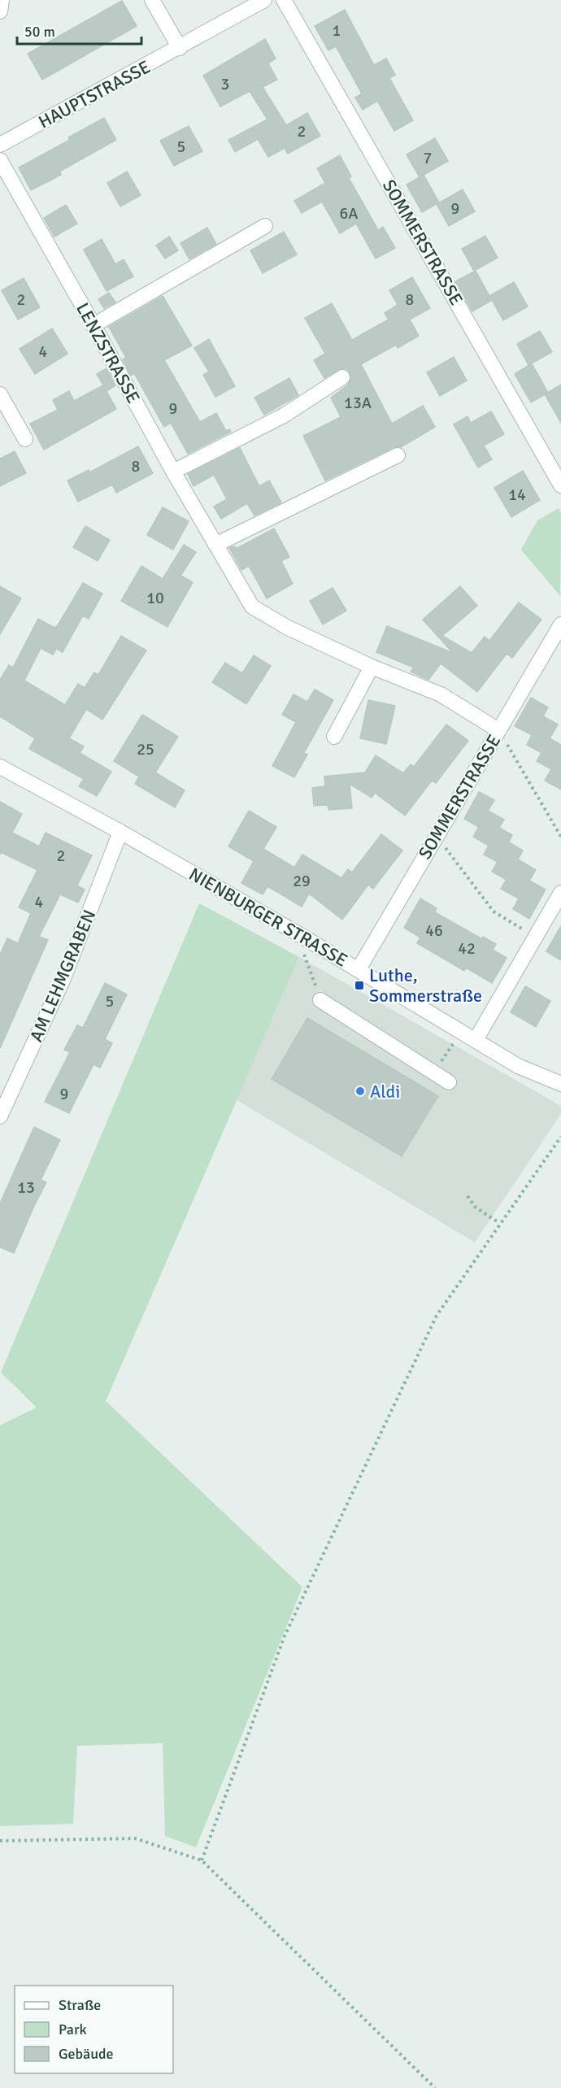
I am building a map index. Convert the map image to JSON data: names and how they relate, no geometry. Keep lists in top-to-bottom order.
{
  "streets": {
    "street": [
      "HAUPTSTRASSE",
      "SOMMERSTRASSE",
      "LENZSTRASSE",
      "NIENBURGER STRASSE",
      "AM LEHMGRABEN"
    ]
  },
  "crossings": [
    ["SOMMERSTRASSE", "LENZSTRASSE"],
    ["SOMMERSTRASSE", "NIENBURGER STRASSE"],
    ["NIENBURGER STRASSE", "AM LEHMGRABEN"]
  ],
  "places": {
    "transit": ["Luthe, Sommerstraße"],
    "other": ["Aldi"]
  },
  "house_numbers": [
    "1",
    "3",
    "2",
    "5",
    "7",
    "9",
    "6A",
    "2",
    "8",
    "4",
    "13A",
    "9",
    "8",
    "14",
    "10",
    "25",
    "2",
    "29",
    "4",
    "46",
    "42",
    "5",
    "9",
    "13"
  ],
  "legend": ["Straße", "Park", "Gebäude"],
  "scale_bar": "50 m"
}
